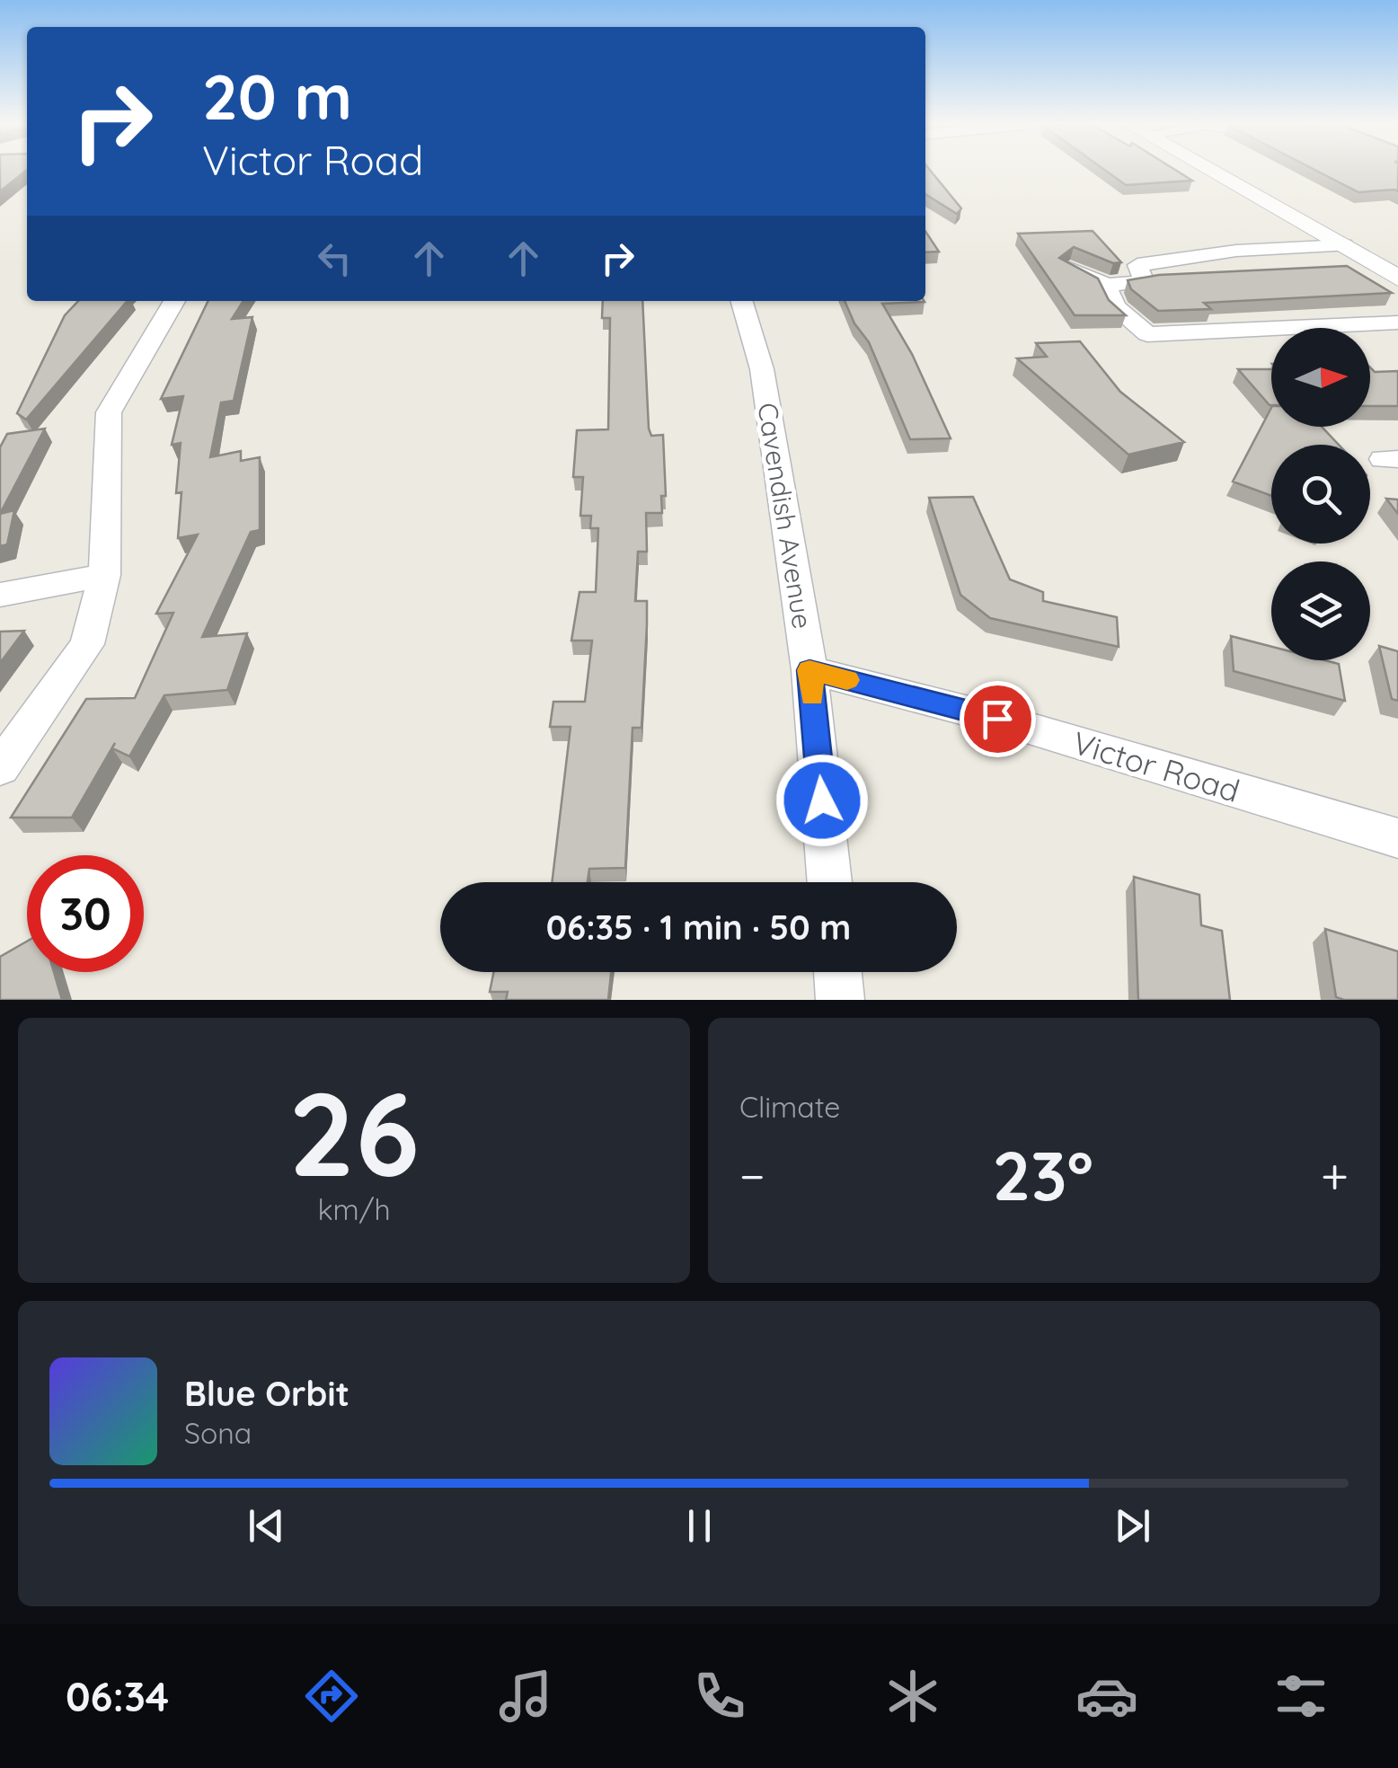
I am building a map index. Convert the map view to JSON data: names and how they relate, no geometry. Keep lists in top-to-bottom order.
{
  "streets": {
    "street": ["Cavendish Avenue", "Victor Road"]
  },
  "crossings": [
    ["Cavendish Avenue", "Victor Road"]
  ],
  "north": "right",
  "page": {
    "turn": ["20 m", "Victor Road"],
    "limit": "30",
    "trip": "06:35 · 1 min · 50 m",
    "tile": [
      ["26", "km/h"],
      "Climate"
    ],
    "heat": ["−", "23°", "+"],
    "song": ["Blue Orbit", "Sona"],
    "tabs": "06:34"
  }
}
